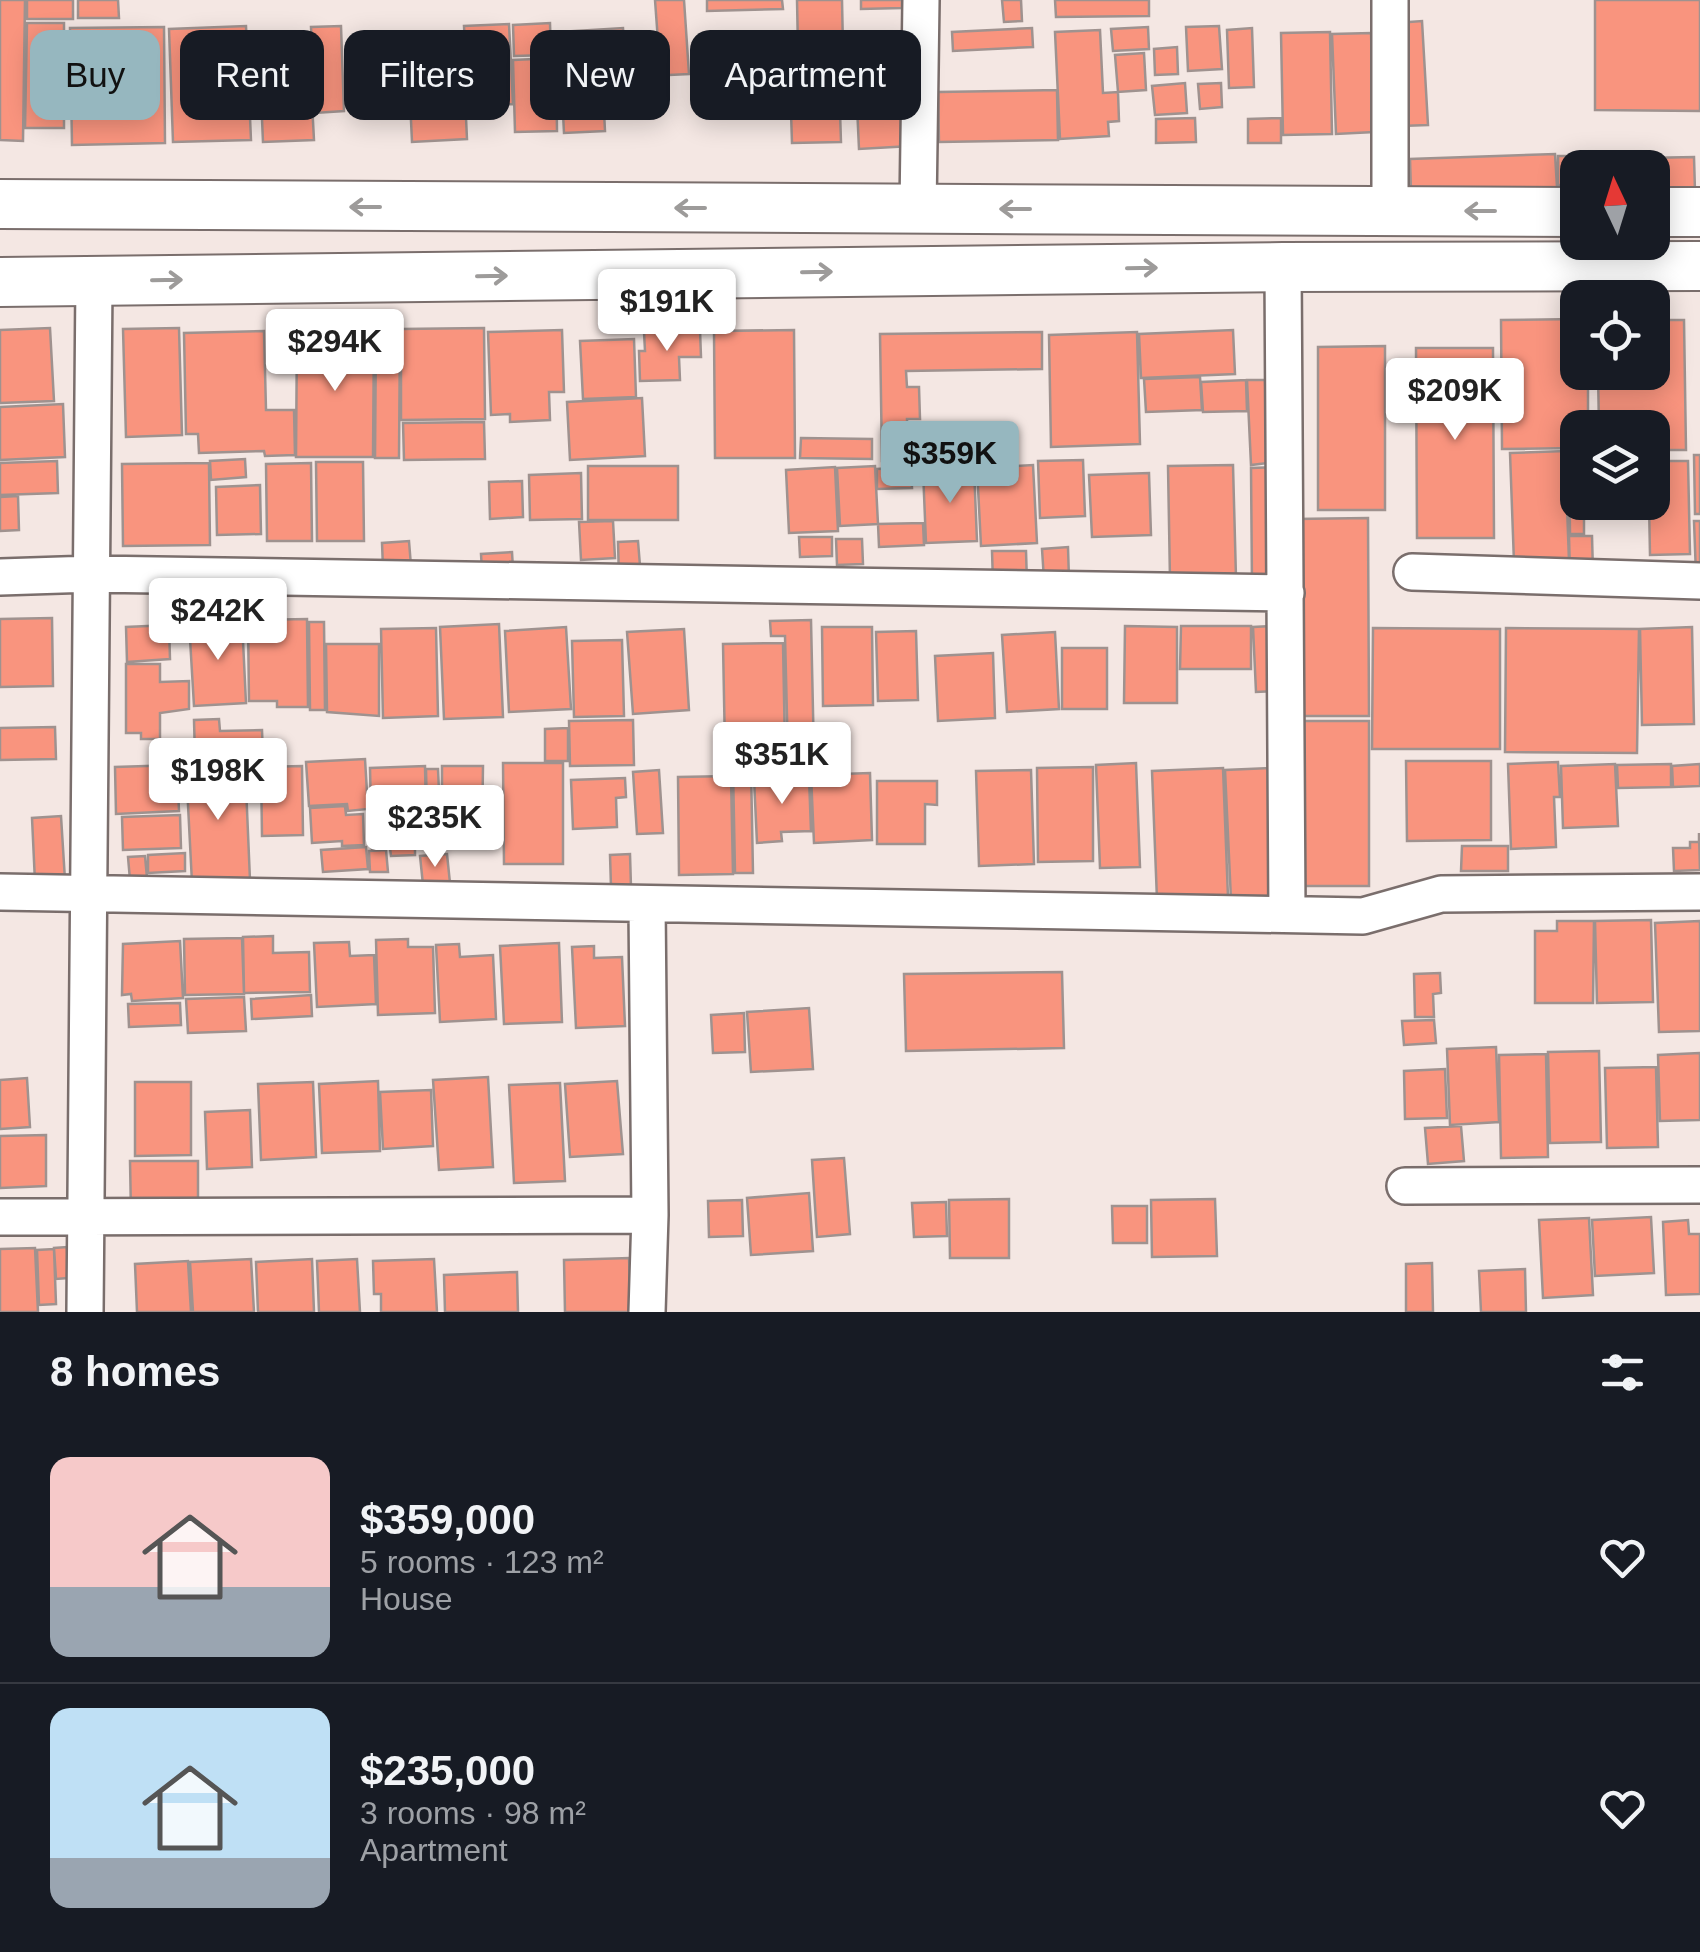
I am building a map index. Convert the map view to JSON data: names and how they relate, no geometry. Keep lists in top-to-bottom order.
{
  "north": "top",
  "page": {
    "chip": [
      "Buy",
      "Rent",
      "Filters",
      "New",
      "Apartment"
    ],
    "price": [
      "$191K",
      "$294K",
      "$209K",
      "$359K",
      "$242K",
      "$351K",
      "$198K",
      "$235K"
    ],
    "heading": "8 homes",
    "list": [
      {
        "name": "$359,000",
        "note": "5 rooms · 123 m² · House"
      },
      {
        "name": "$235,000",
        "note": "3 rooms · 98 m² · Apartment"
      }
    ]
  }
}
